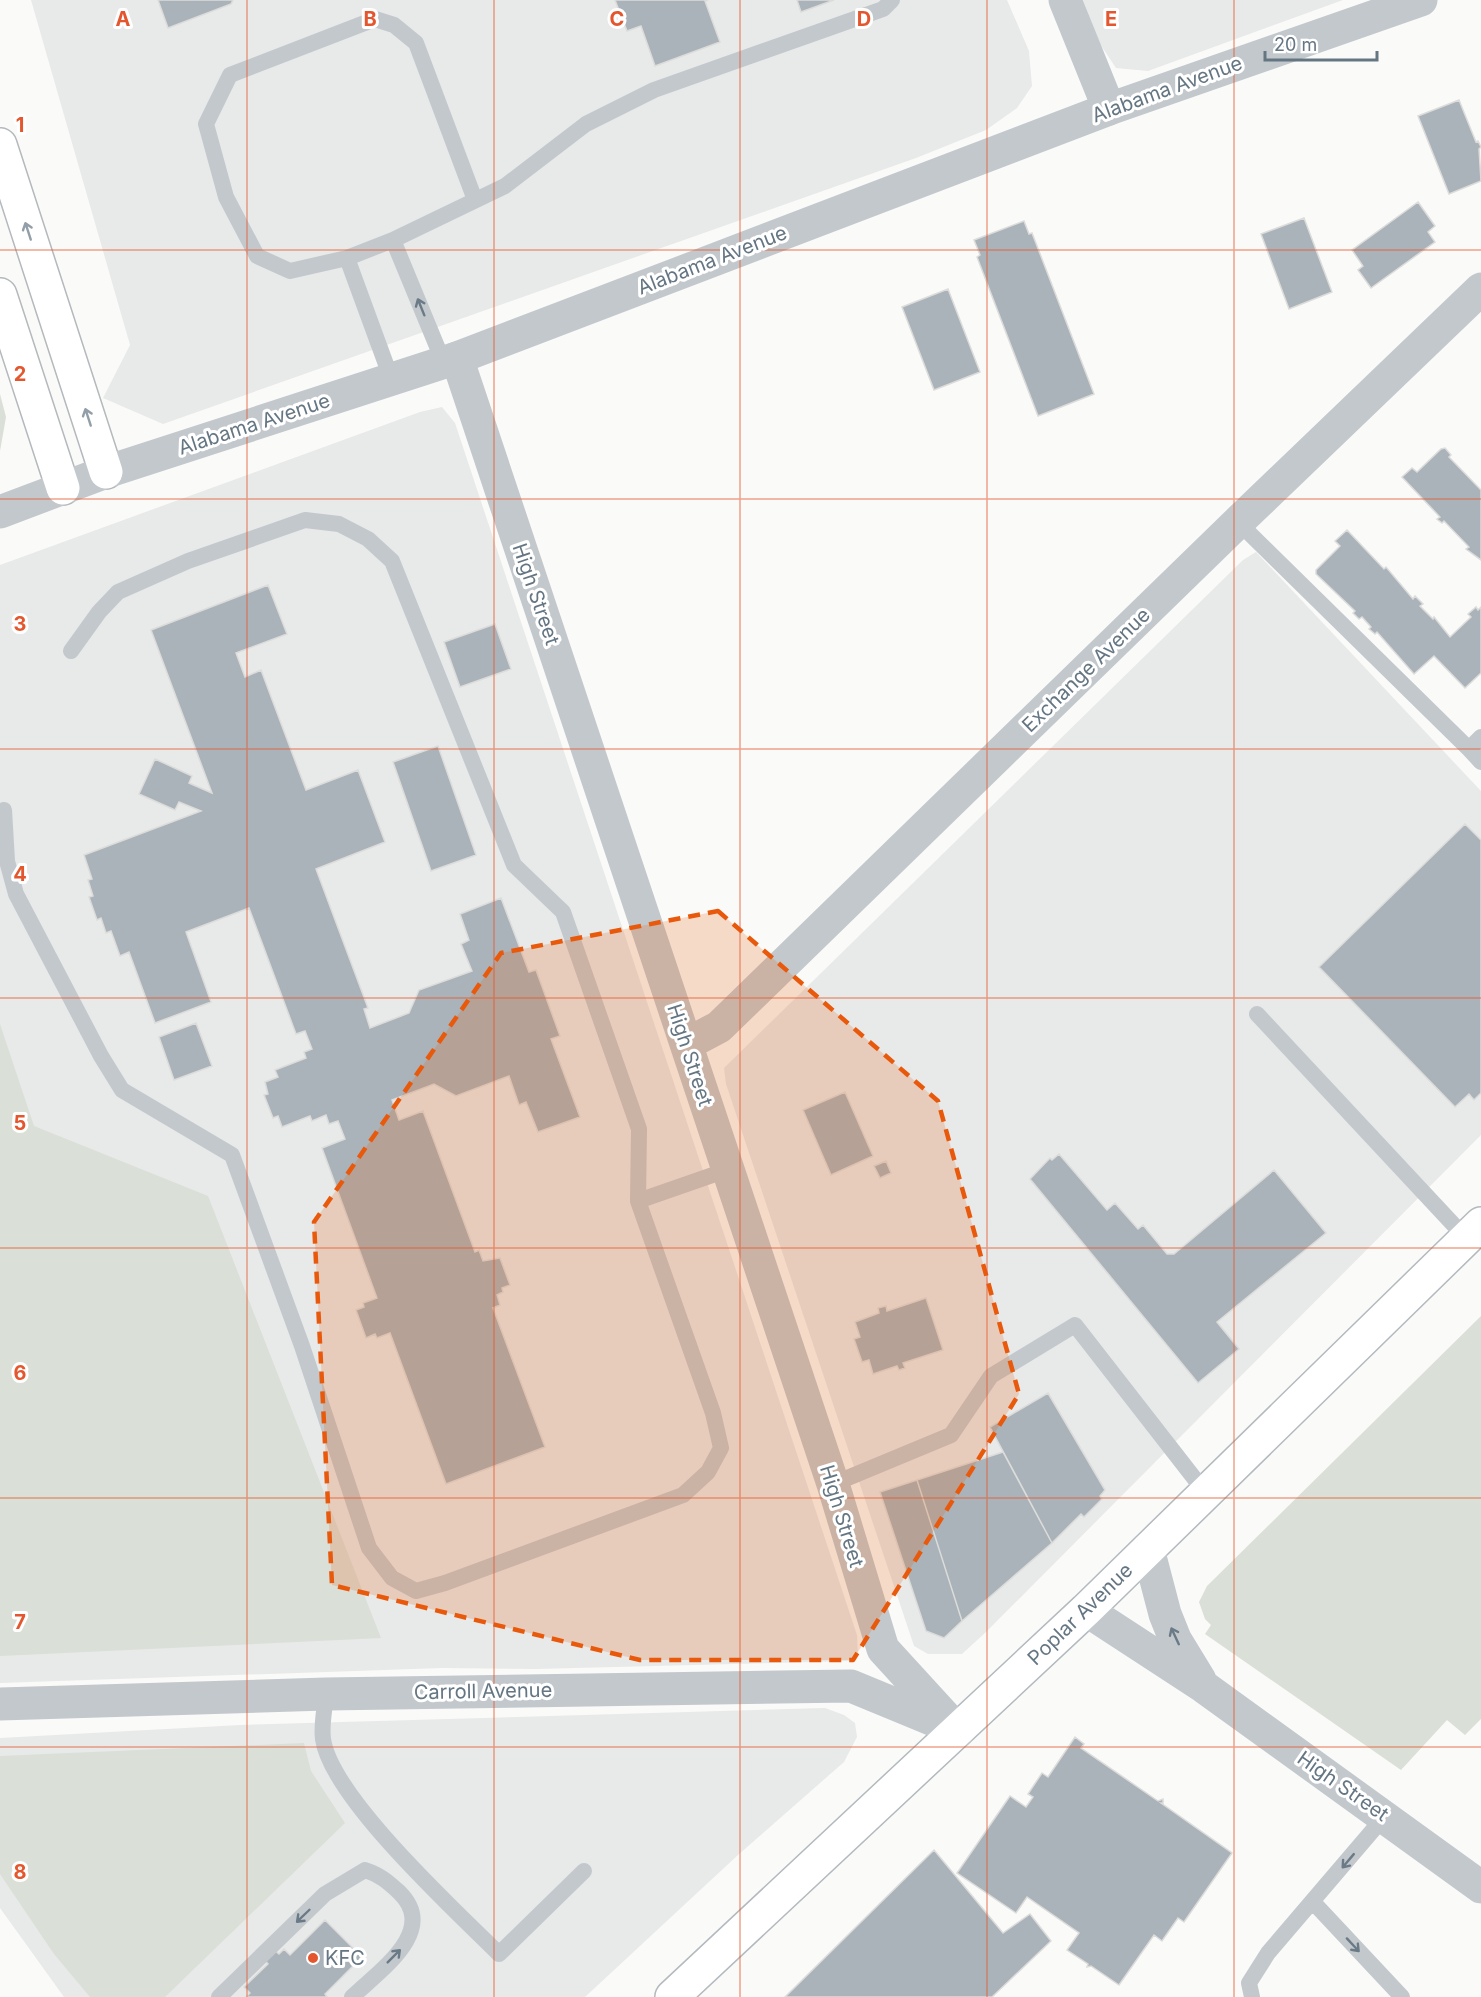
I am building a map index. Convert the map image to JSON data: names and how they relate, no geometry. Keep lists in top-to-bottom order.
{
  "streets": {
    "main road": ["Poplar Avenue"],
    "street": [
      "Alabama Avenue",
      "High Street",
      "Exchange Avenue",
      "Carroll Avenue"
    ]
  },
  "crossings": [
    ["Alabama Avenue", "High Street"],
    ["High Street", "Exchange Avenue"],
    ["High Street", "Poplar Avenue"],
    ["High Street", "Carroll Avenue"],
    ["Poplar Avenue", "Carroll Avenue"]
  ],
  "places": ["KFC"],
  "scale_bar": "20 m",
  "grid": {
    "columns": [
      "A",
      "B",
      "C",
      "D",
      "E"
    ],
    "rows": [
      "1",
      "2",
      "3",
      "4",
      "5",
      "6",
      "7",
      "8"
    ]
  }
}
